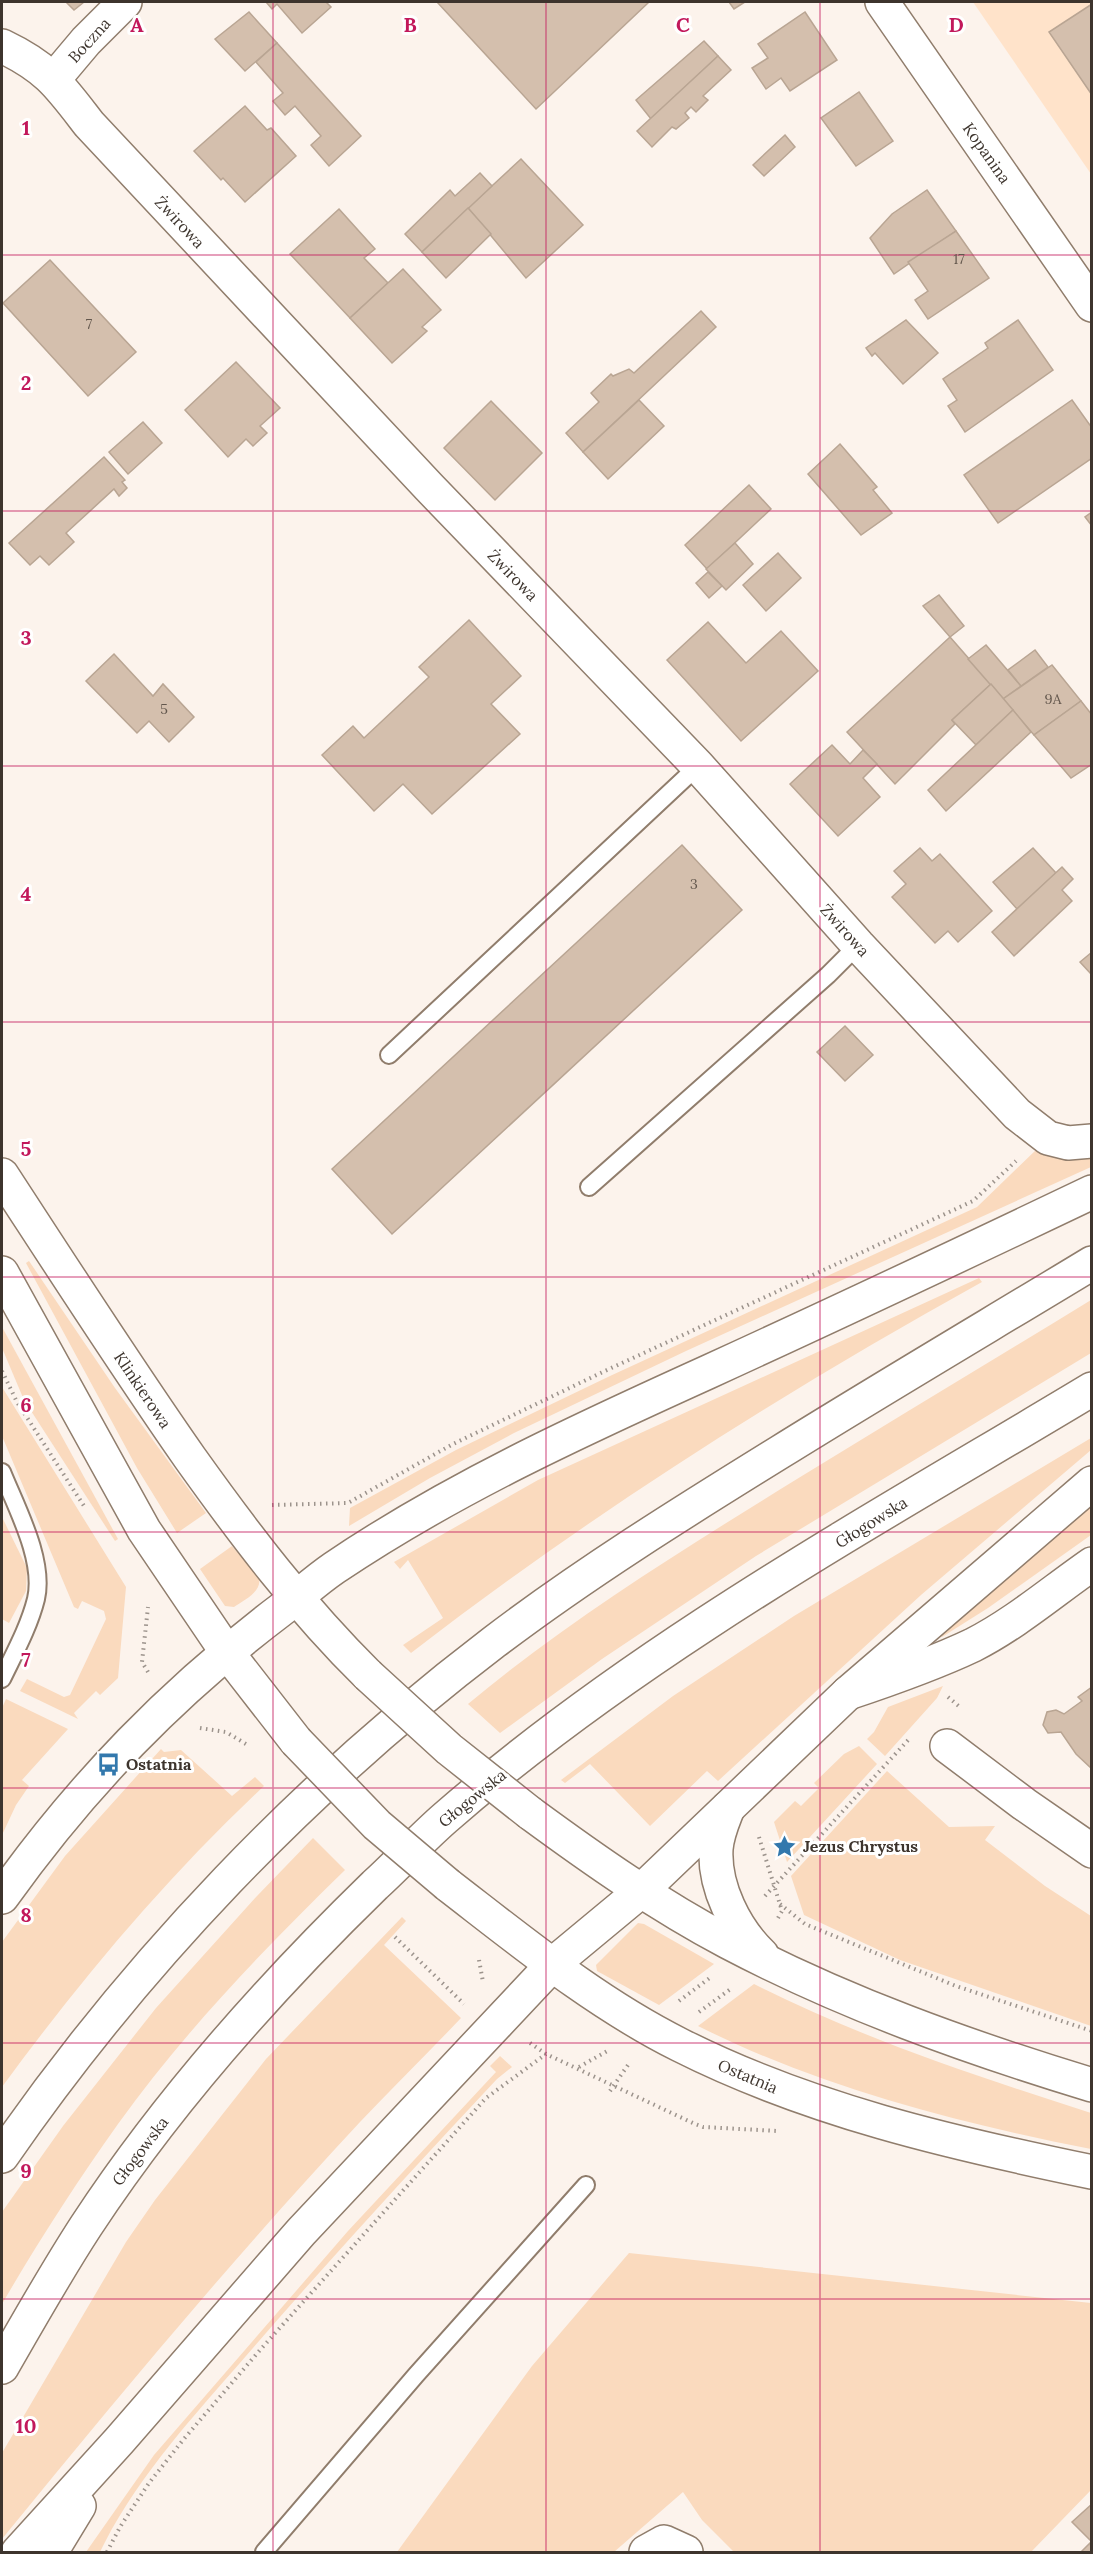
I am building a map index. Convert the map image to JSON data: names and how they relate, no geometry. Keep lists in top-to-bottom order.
{
  "streets": {
    "street": [
      "Boczna",
      "Kopanina",
      "Żwirowa",
      "Klinkierowa",
      "Głogowska",
      "Ostatnia"
    ]
  },
  "crossings": [
    ["Boczna", "Żwirowa"]
  ],
  "places": {
    "bus stop": ["Ostatnia"],
    "place": ["Jezus Chrystus"]
  },
  "house_numbers": [
    "17",
    "7",
    "9A",
    "5",
    "3"
  ],
  "grid": {
    "columns": [
      "A",
      "B",
      "C",
      "D"
    ],
    "rows": [
      "1",
      "2",
      "3",
      "4",
      "5",
      "6",
      "7",
      "8",
      "9",
      "10"
    ]
  }
}
